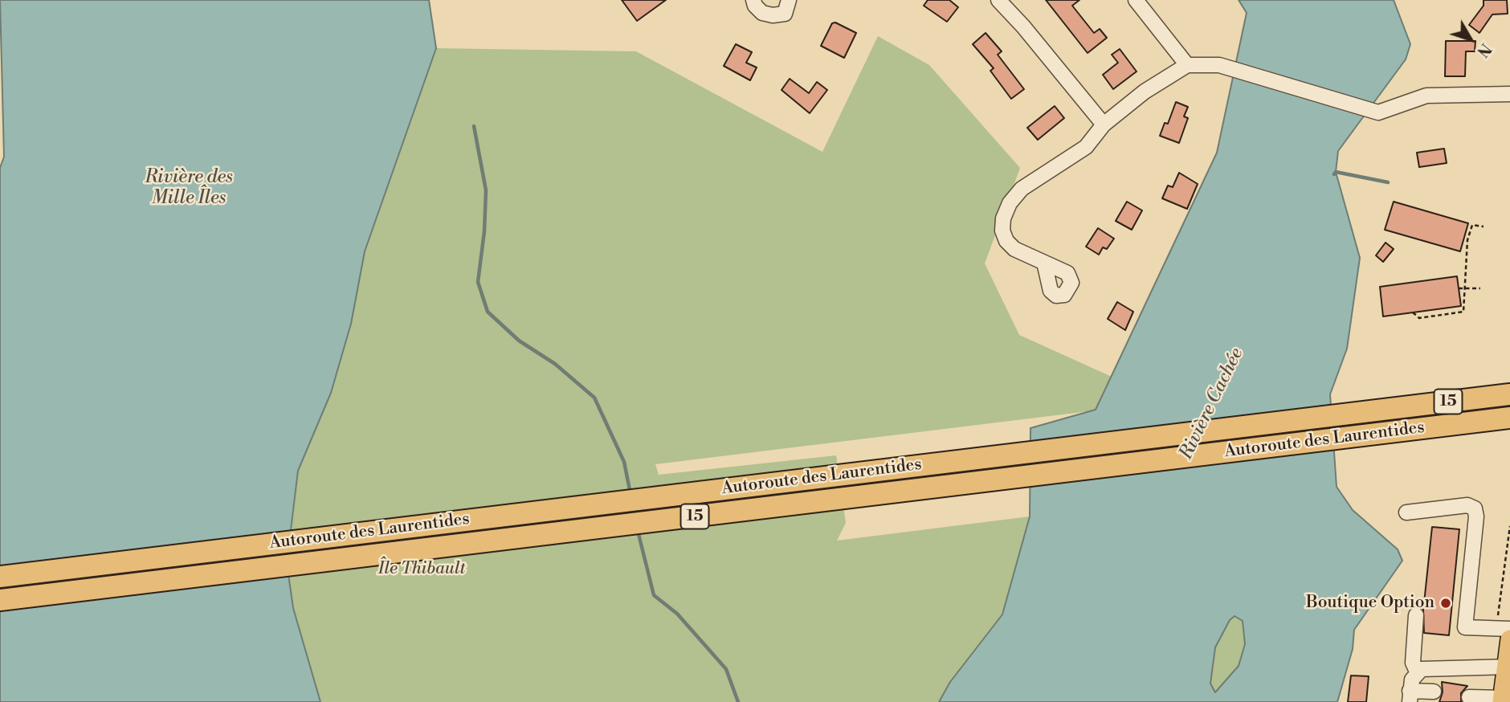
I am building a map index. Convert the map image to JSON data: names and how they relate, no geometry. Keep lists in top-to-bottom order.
{
  "streets": {
    "highway": ["15", "Autoroute des Laurentides"]
  },
  "water": ["Rivière des Mille Îles", "Rivière Cachée"],
  "parks": ["Île Thibault"],
  "places": ["Boutique Option"],
  "north": "bottom right"
}
